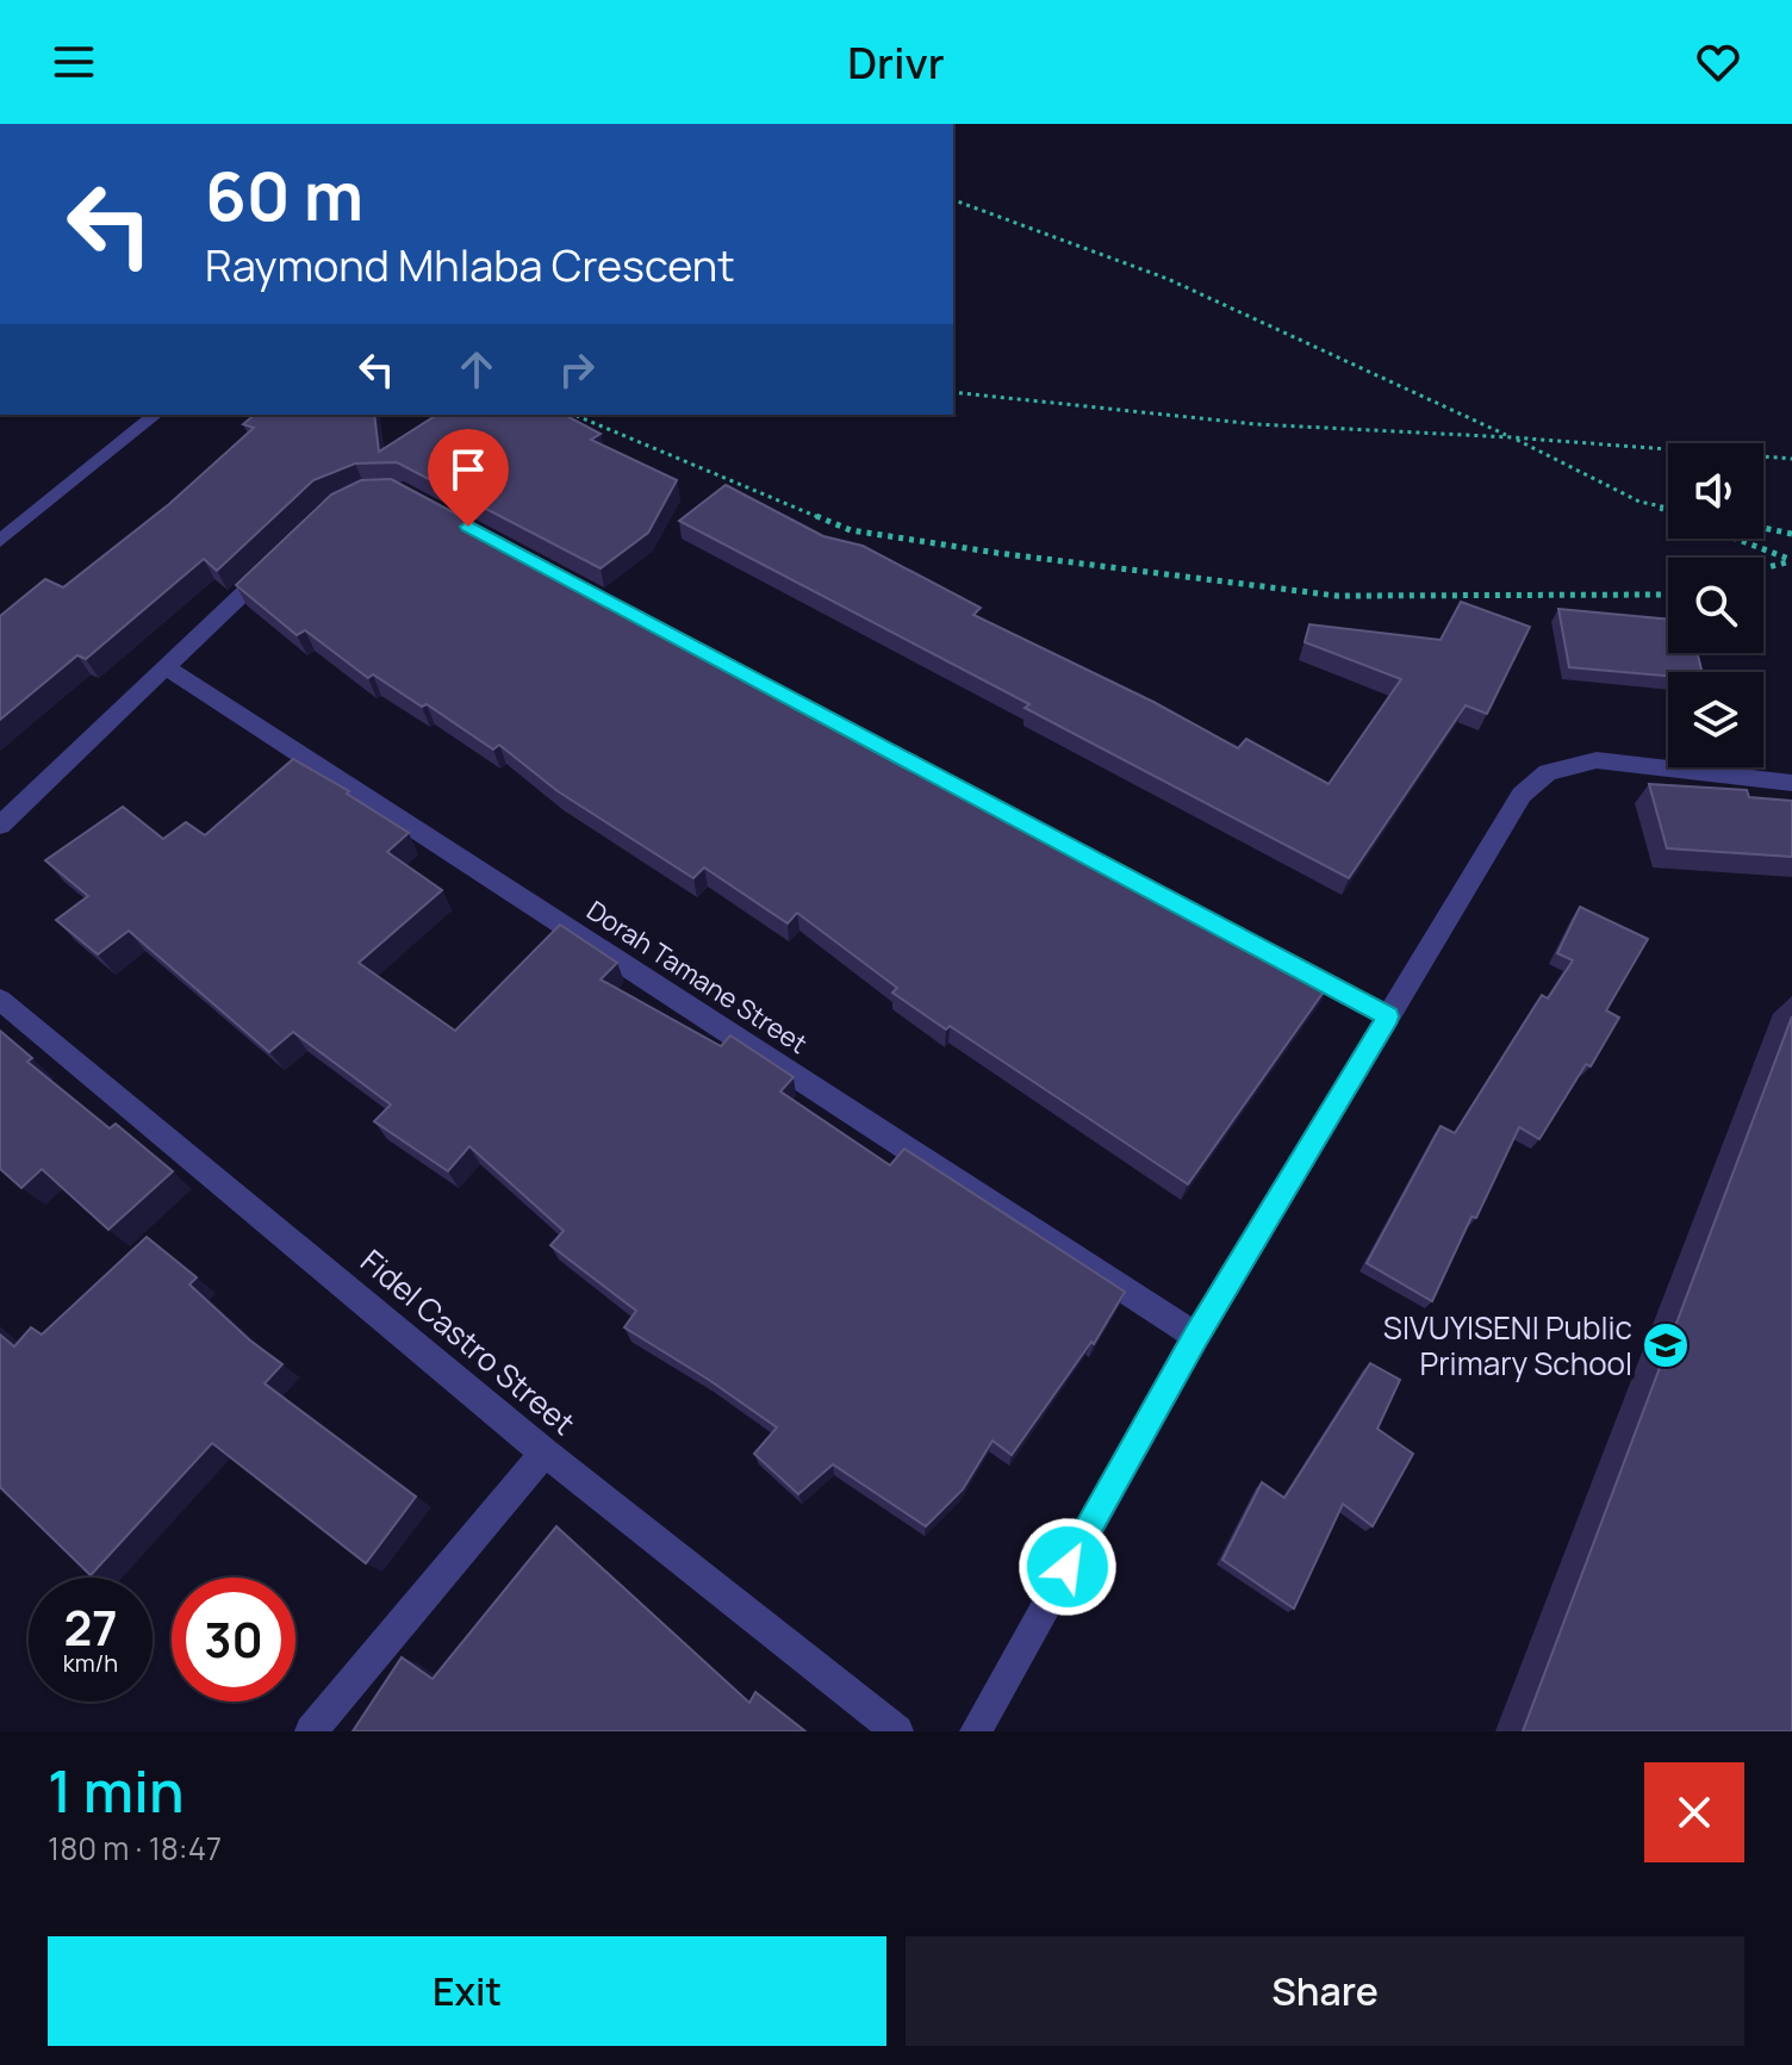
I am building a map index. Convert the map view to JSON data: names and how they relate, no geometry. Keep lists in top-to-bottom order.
{
  "streets": {
    "street": ["Dorah Tamane Street", "Fidel Castro Street"]
  },
  "places": {
    "school or university": ["SIVUYISENI Public Primary School"]
  },
  "page": {
    "header": "Drivr",
    "turn": ["60 m", "Raymond Mhlaba Crescent"],
    "speed": "27 km/h",
    "limit": "30",
    "heading": ["1 min", "180 m · 18:47"],
    "buttons": ["Exit", "Share"]
  }
}
